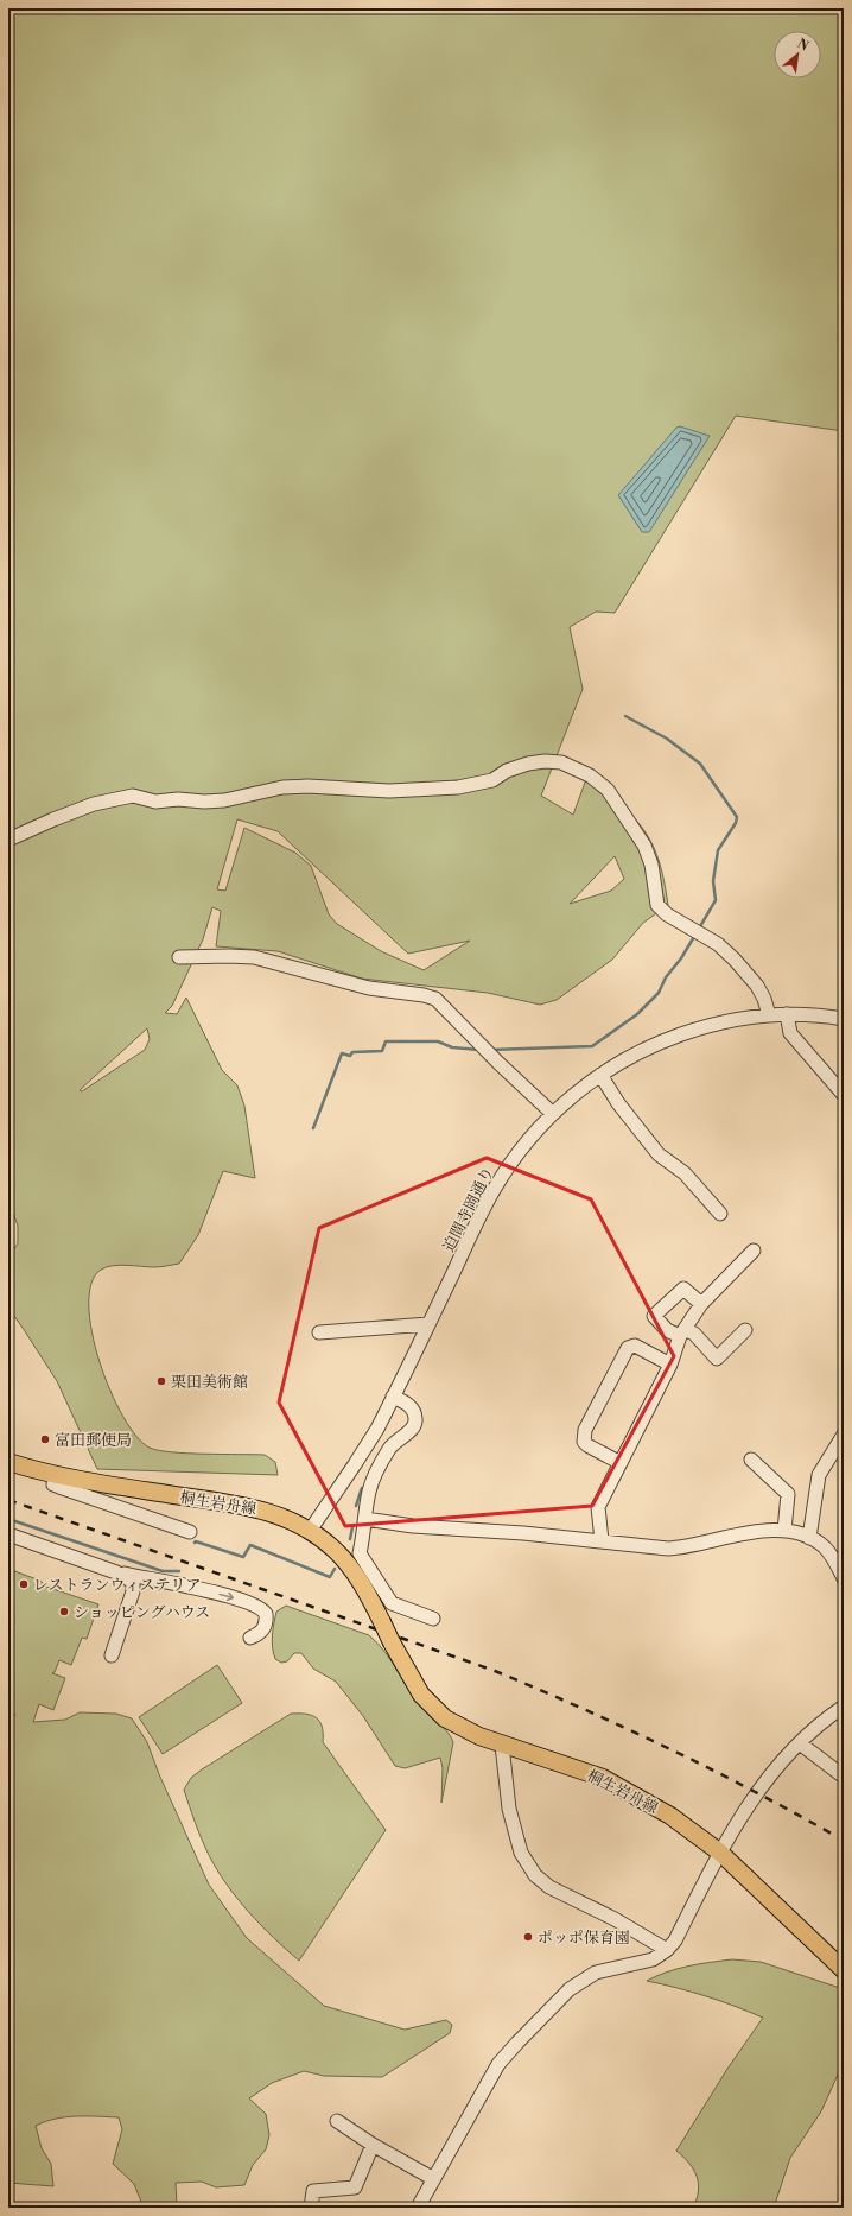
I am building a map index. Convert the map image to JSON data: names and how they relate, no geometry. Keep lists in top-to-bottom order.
{
  "streets": {
    "main road": ["桐生岩舟線"],
    "street": ["迫間寺岡通り"]
  },
  "crossings": [
    ["迫間寺岡通り", "桐生岩舟線"]
  ],
  "places": [
    "栗田美術館",
    "富田郵便局",
    "レストランウィステリア",
    "ショッピングハウス",
    "ポッポ保育園"
  ],
  "north": "top right"
}
